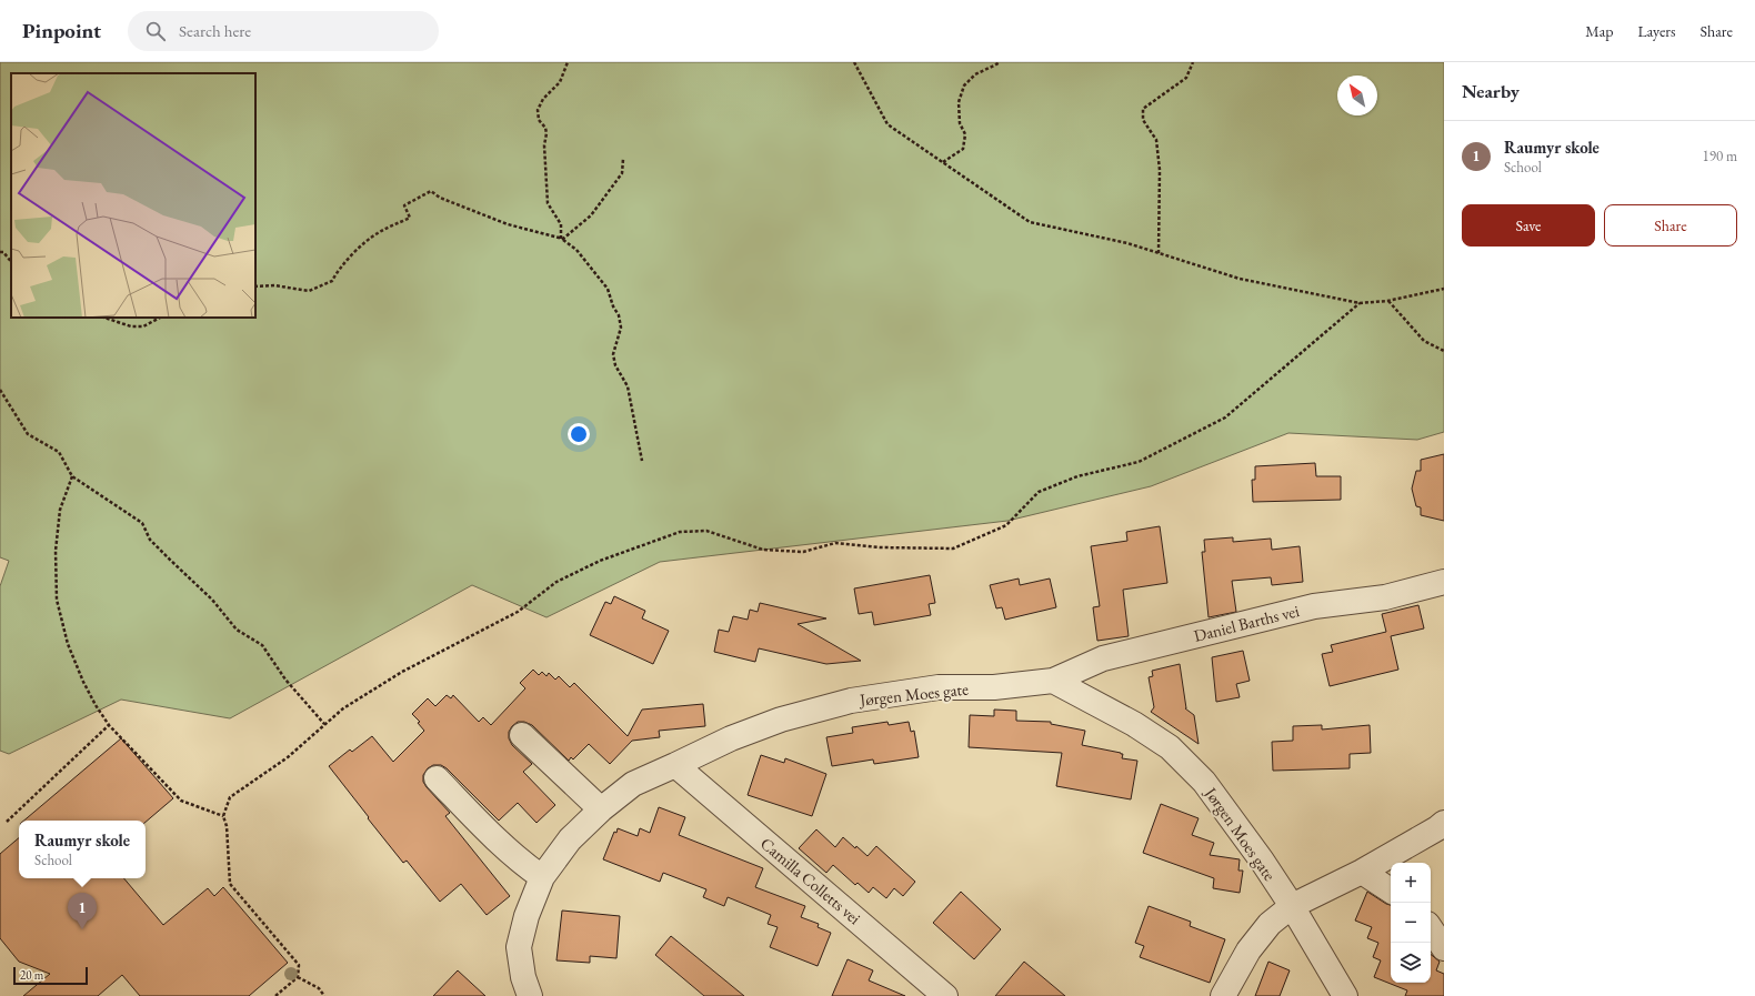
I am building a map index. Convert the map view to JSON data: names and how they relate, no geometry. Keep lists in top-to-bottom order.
{
  "streets": {
    "street": ["Daniel Barths vei", "Jørgen Moes gate", "Camilla Colletts vei"]
  },
  "crossings": [
    ["Daniel Barths vei", "Jørgen Moes gate"],
    ["Jørgen Moes gate", "Camilla Colletts vei"]
  ],
  "scale_bar": "20 m",
  "north": "top left",
  "page": {
    "header": "Pinpoint",
    "search": "Search here",
    "nav": ["Map", "Layers", "Share"],
    "heading": "Nearby",
    "list": [
      {
        "mark": "1",
        "name": "Raumyr skole",
        "note": "School",
        "value": "190 m"
      }
    ],
    "buttons": ["Save", "Share"],
    "popup": ["Raumyr skole", "School"],
    "map_buttons": ["+", "−"],
    "pins": "1",
    "scale": "20 m"
  }
}
